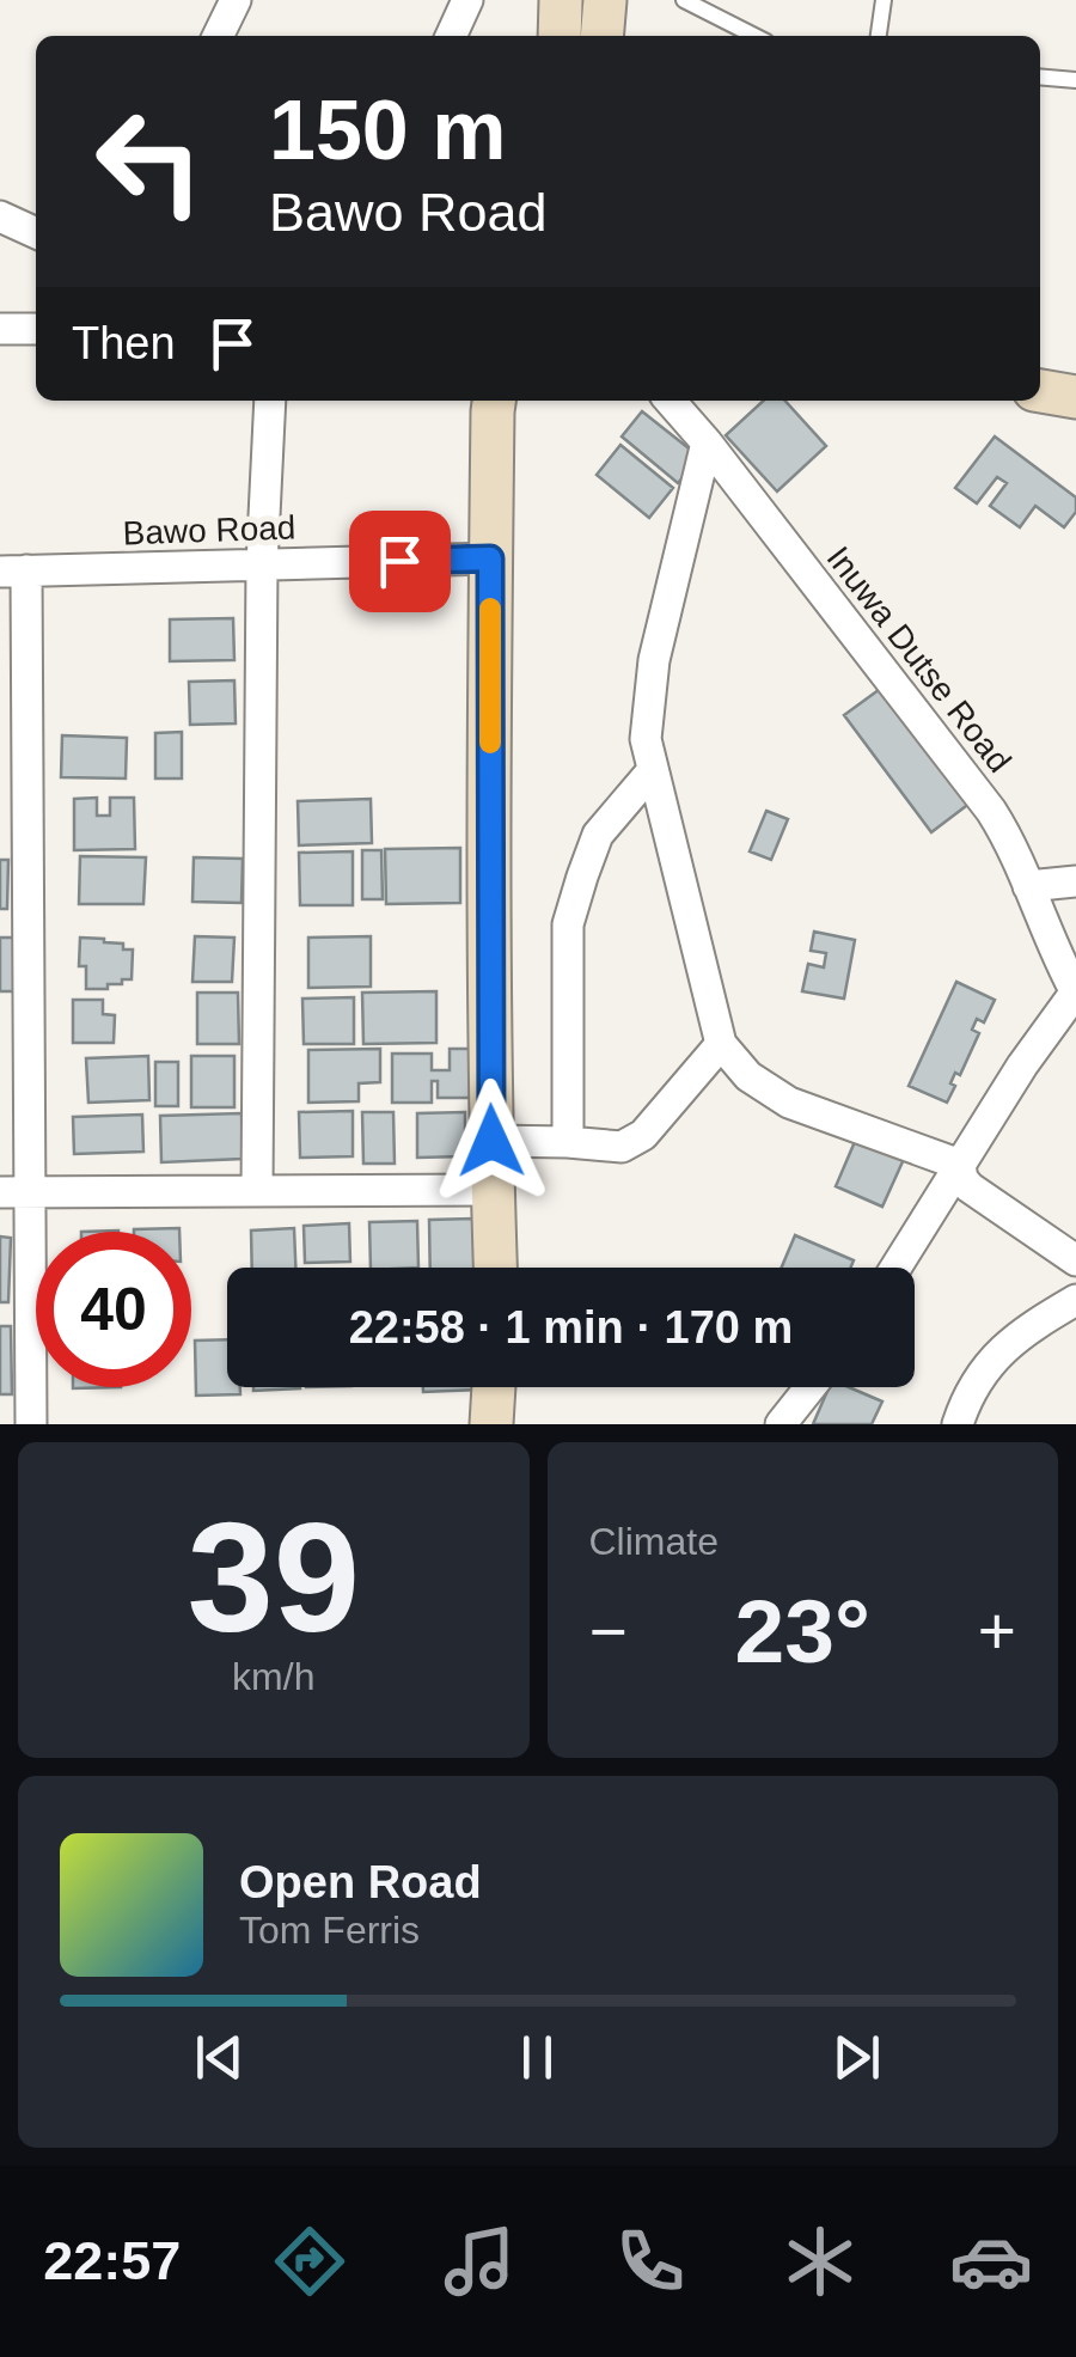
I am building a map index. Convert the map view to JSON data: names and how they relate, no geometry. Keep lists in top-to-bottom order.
{
  "streets": {
    "street": ["Bawo Road", "Inuwa Dutse Road"]
  },
  "page": {
    "turn": ["150 m", "Bawo Road"],
    "then": "Then",
    "limit": "40",
    "trip": "22:58 · 1 min · 170 m",
    "tile": [
      ["39", "km/h"],
      "Climate"
    ],
    "heat": ["−", "23°", "+"],
    "song": ["Open Road", "Tom Ferris"],
    "tabs": "22:57"
  }
}
